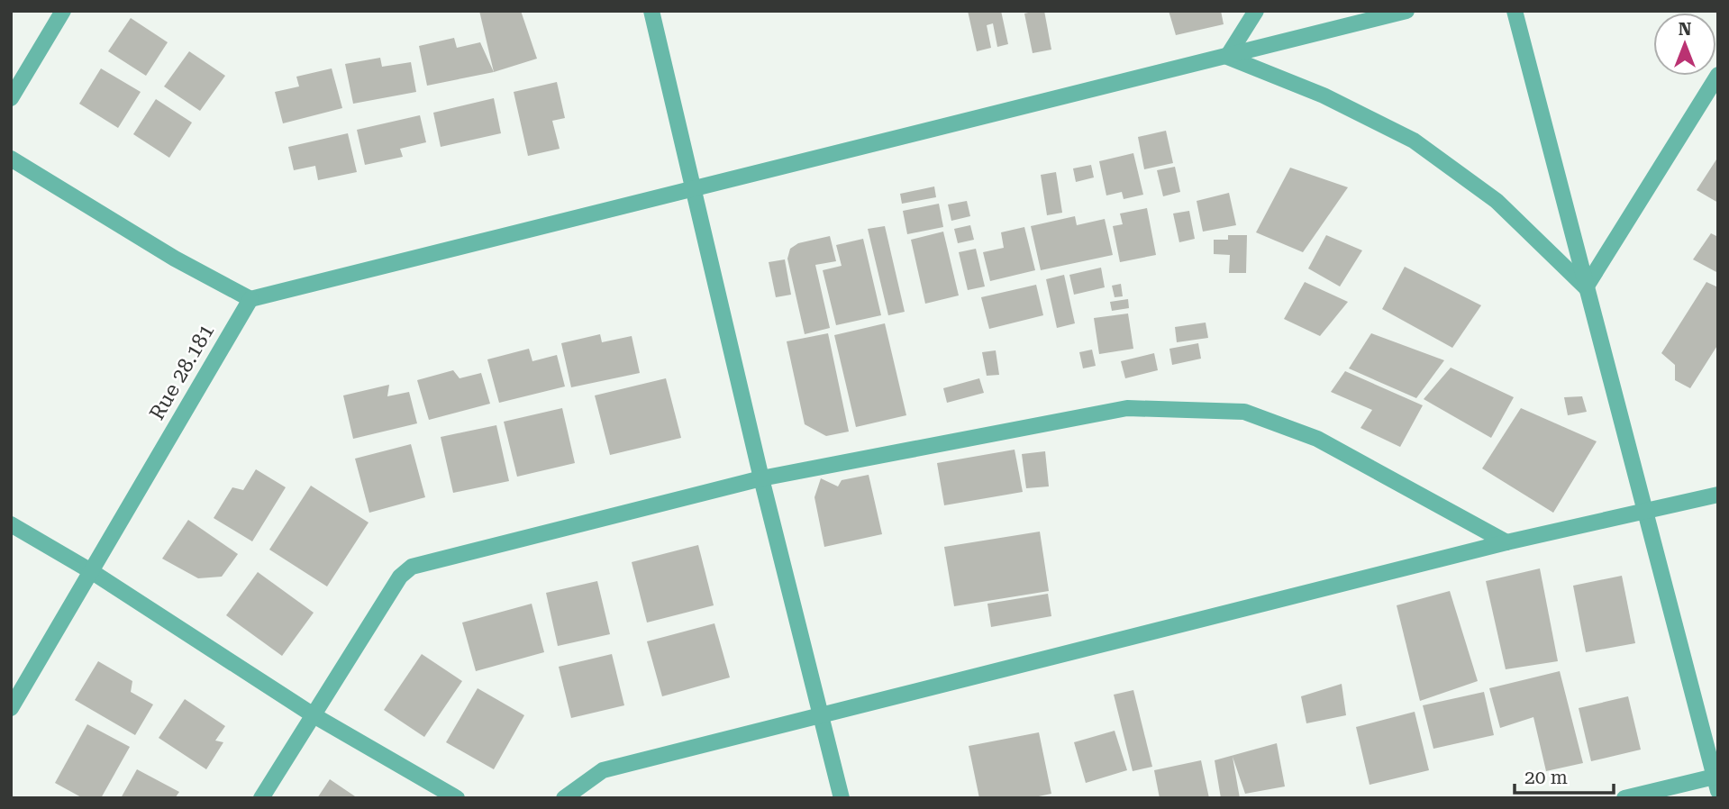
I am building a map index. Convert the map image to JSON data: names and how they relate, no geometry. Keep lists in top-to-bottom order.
{
  "streets": {
    "street": ["Rue 28.181"]
  },
  "scale_bar": "20 m",
  "north": "top"
}
